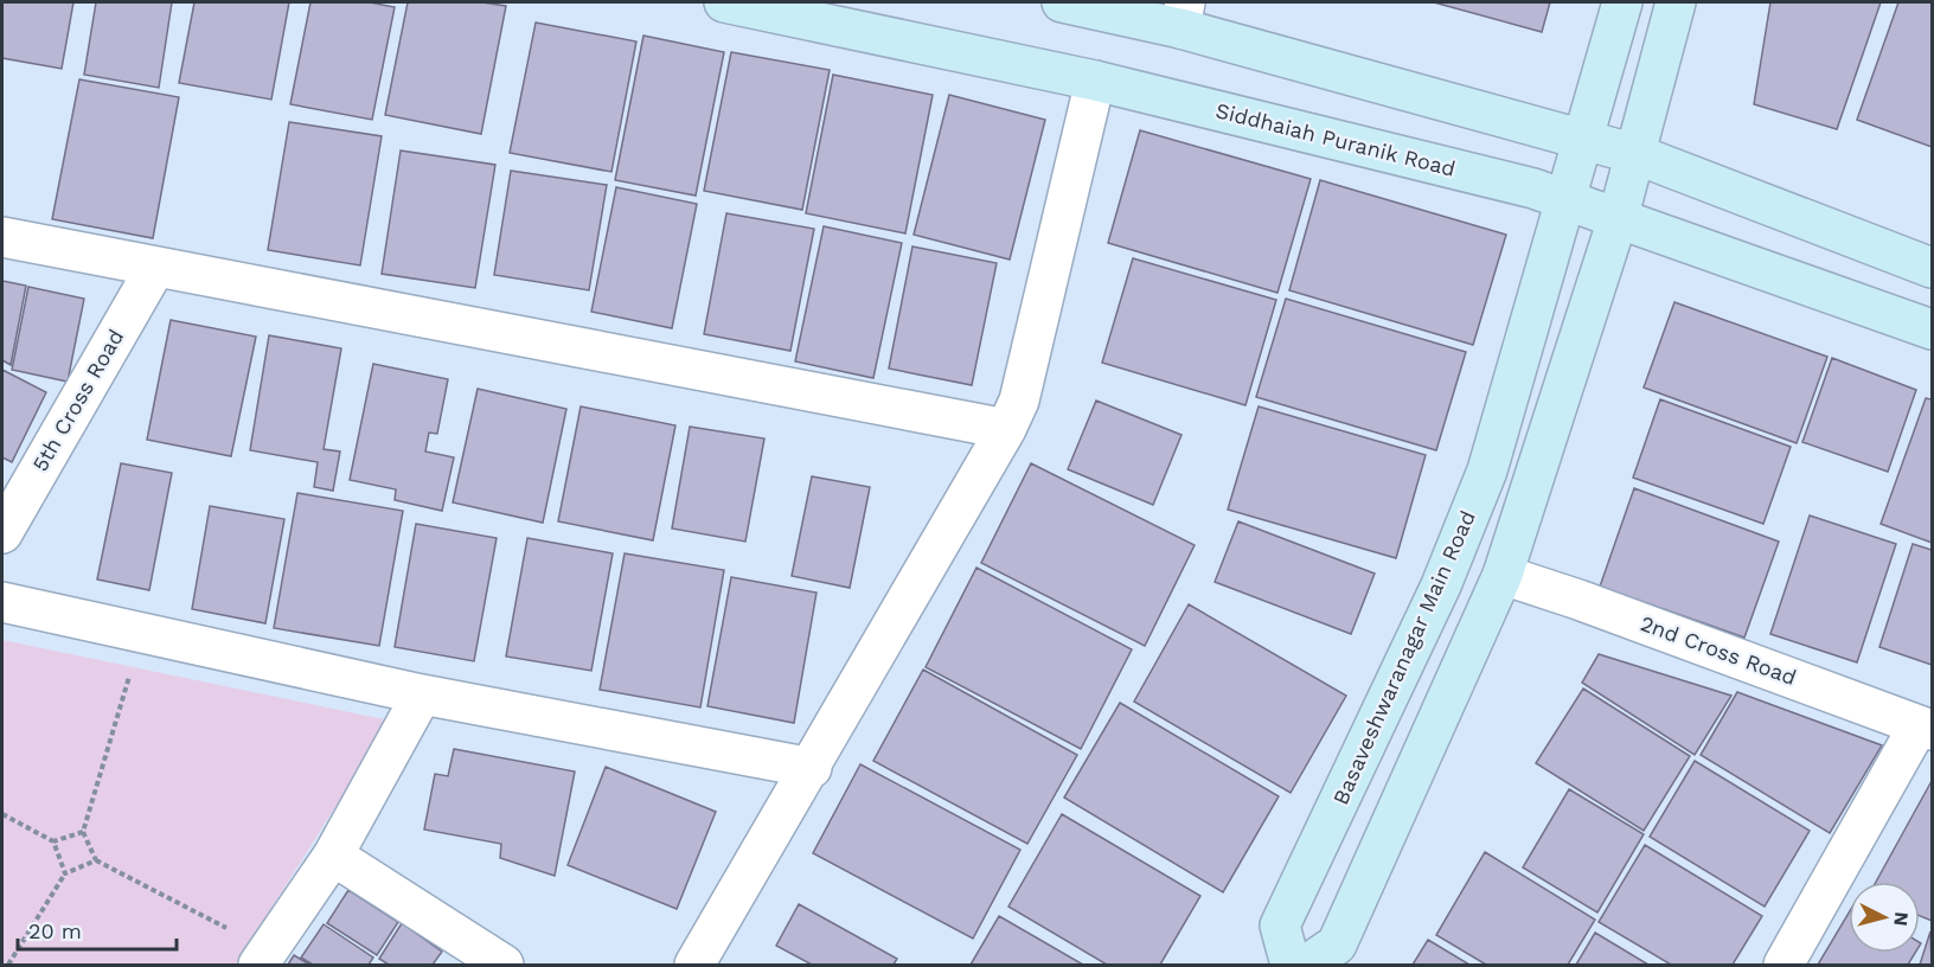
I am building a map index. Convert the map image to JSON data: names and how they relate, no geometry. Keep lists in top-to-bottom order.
{
  "streets": {
    "main road": ["Siddhaiah Puranik Road", "Basaveshwaranagar Main Road"],
    "street": ["5th Cross Road", "2nd Cross Road"]
  },
  "crossings": [
    ["Siddhaiah Puranik Road", "Basaveshwaranagar Main Road"]
  ],
  "scale_bar": "20 m",
  "north": "right"
}
